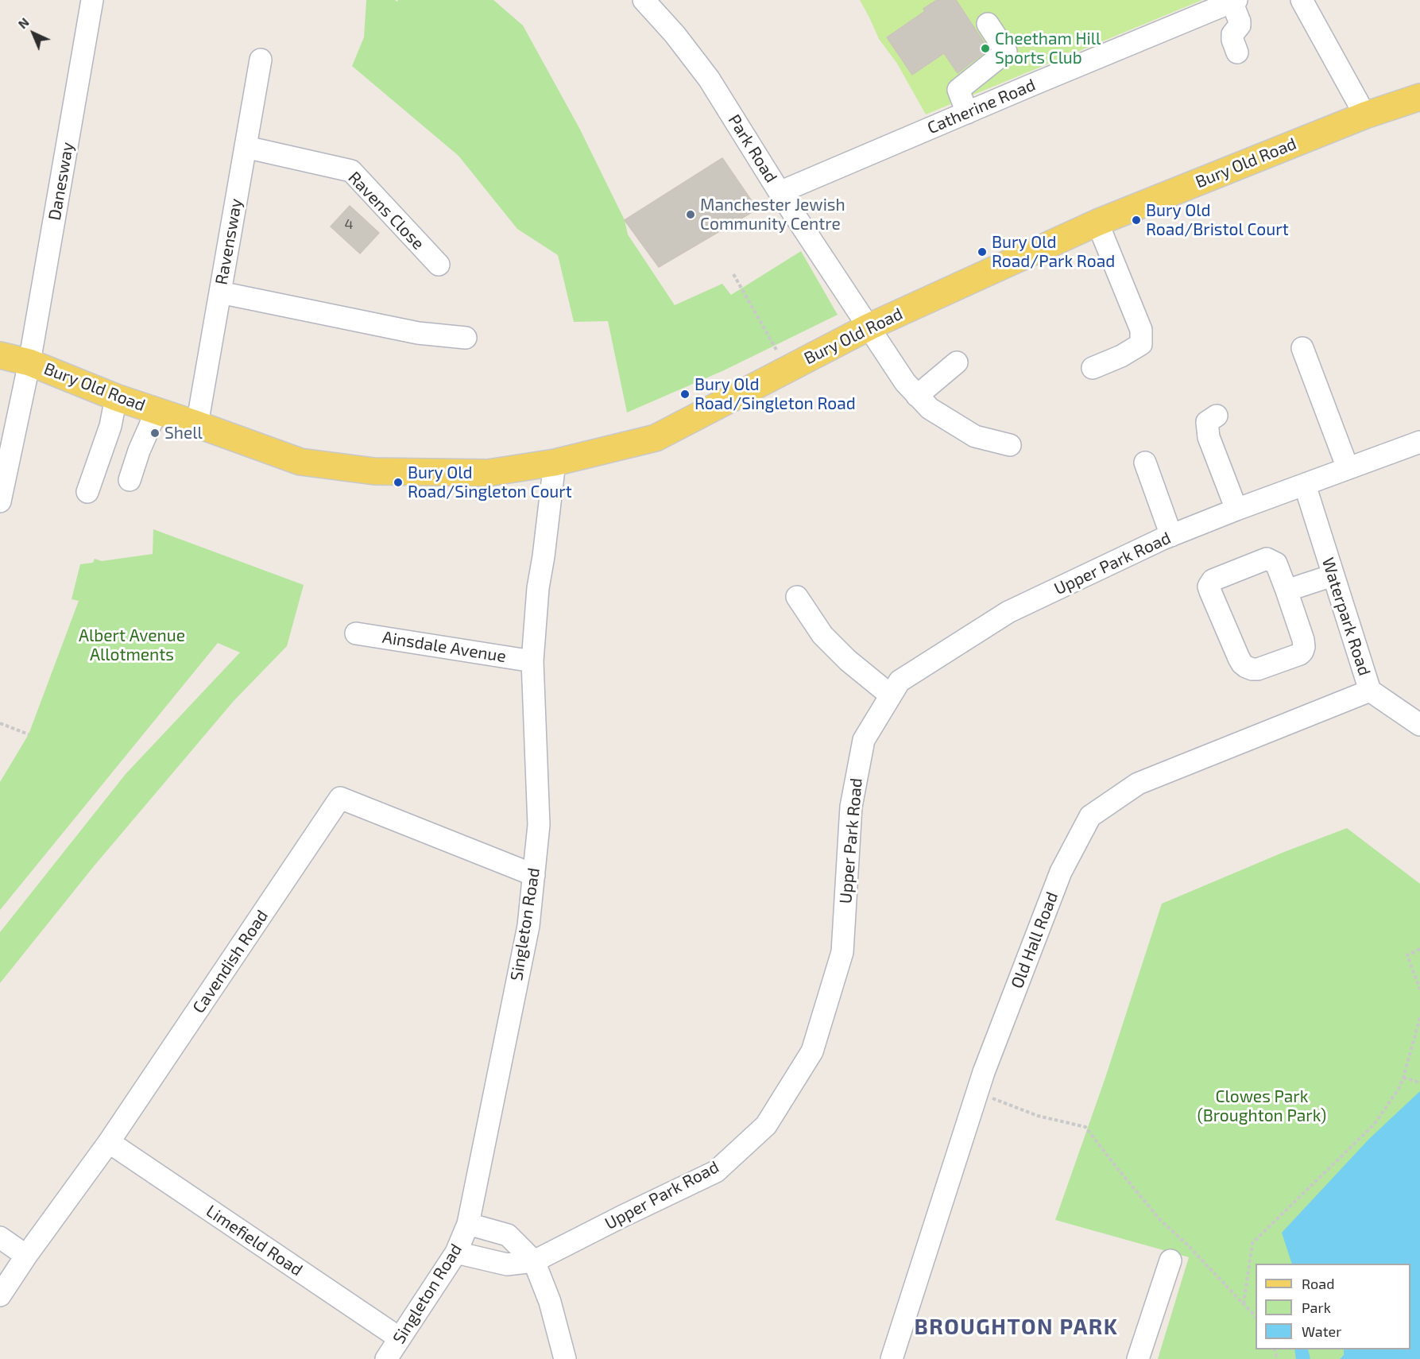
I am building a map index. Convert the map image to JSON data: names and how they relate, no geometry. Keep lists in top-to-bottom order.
{
  "streets": {
    "main road": ["Bury Old Road"],
    "street": [
      "Catherine Road",
      "Park Road",
      "Danesway",
      "Ravens Close",
      "Ravensway",
      "Upper Park Road",
      "Waterpark Road",
      "Ainsdale Avenue",
      "Singleton Road",
      "Old Hall Road",
      "Cavendish Road",
      "Limefield Road"
    ]
  },
  "crossings": [
    ["Catherine Road", "Park Road"],
    ["Park Road", "Bury Old Road"],
    ["Bury Old Road", "Danesway"],
    ["Bury Old Road", "Ravensway"],
    ["Bury Old Road", "Singleton Road"],
    ["Ravens Close", "Ravensway"],
    ["Upper Park Road", "Waterpark Road"],
    ["Upper Park Road", "Singleton Road"],
    ["Waterpark Road", "Old Hall Road"],
    ["Ainsdale Avenue", "Singleton Road"],
    ["Singleton Road", "Cavendish Road"],
    ["Singleton Road", "Limefield Road"],
    ["Cavendish Road", "Limefield Road"]
  ],
  "districts": ["BROUGHTON PARK"],
  "parks": ["Albert Avenue Allotments", "Clowes Park (Broughton Park)"],
  "places": [
    "Cheetham Hill Sports Club",
    "Manchester Jewish Community Centre",
    "Bury Old Road/Bristol Court",
    "Bury Old Road/Park Road",
    "Bury Old Road/Singleton Road",
    "Shell",
    "Bury Old Road/Singleton Court"
  ],
  "house_numbers": ["4"],
  "legend": ["Road", "Park", "Water"],
  "north": "top left"
}
